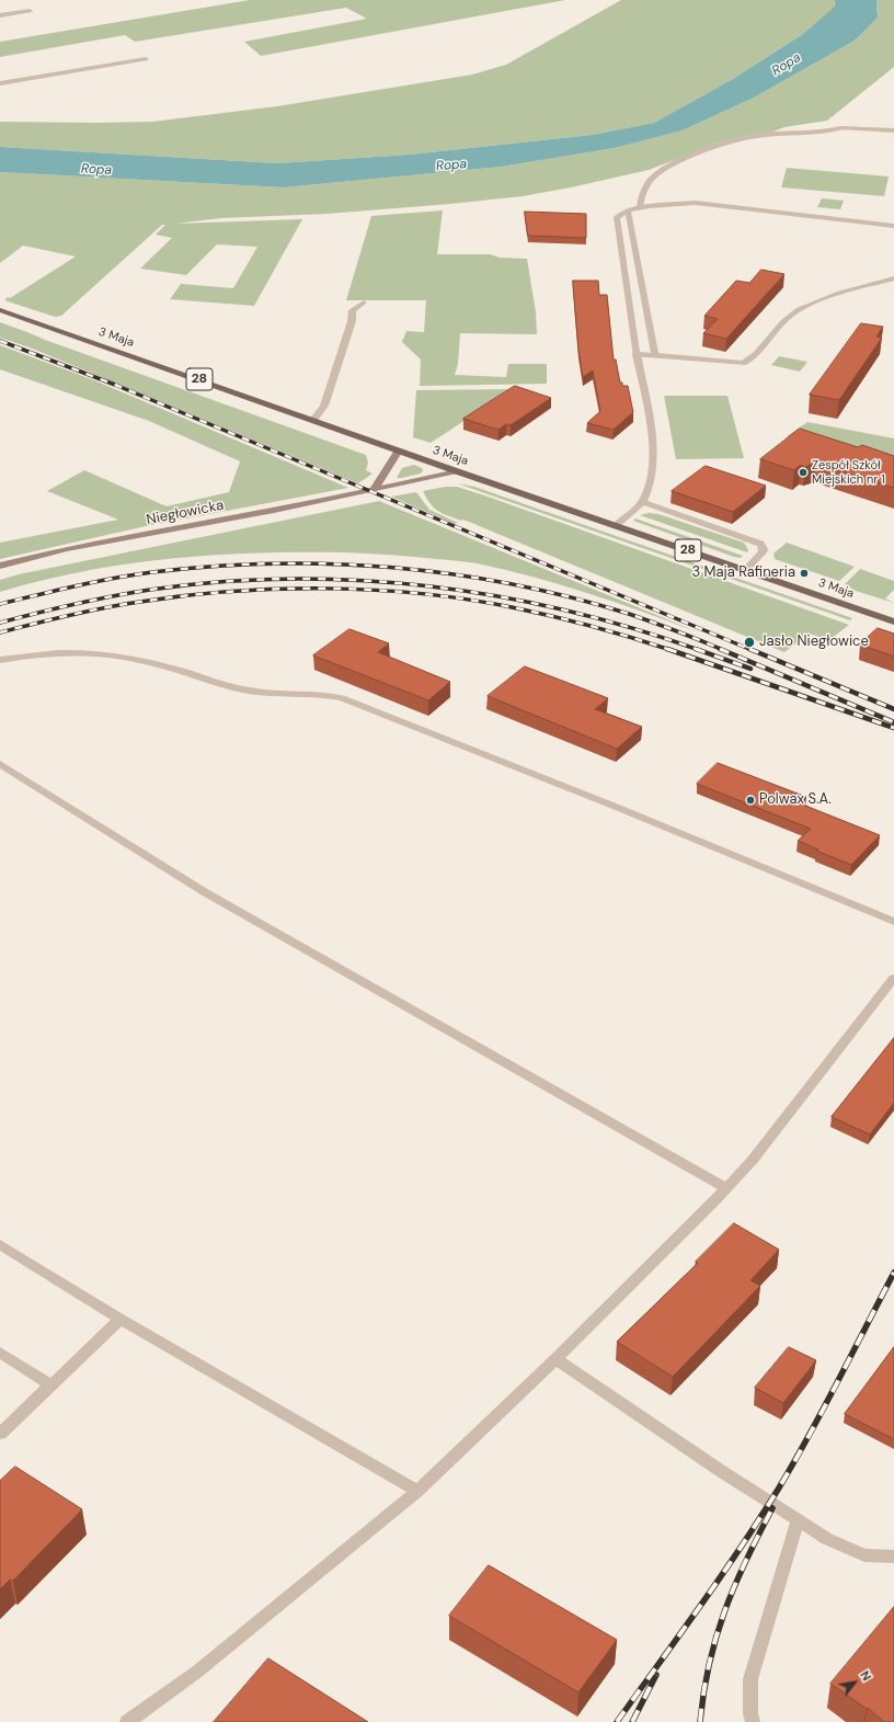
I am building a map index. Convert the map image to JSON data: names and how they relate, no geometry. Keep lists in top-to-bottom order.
{
  "streets": {
    "main road": ["3 Maja", "28"],
    "street": ["Niegłowicka"]
  },
  "crossings": [
    ["3 Maja", "Niegłowicka"]
  ],
  "water": ["Ropa"],
  "places": [
    "Zespół Szkół Miejskich nr 1",
    "3 Maja Rafineria",
    "Jasło Niegłowice",
    "Polwax S.A."
  ],
  "north": "top right"
}
